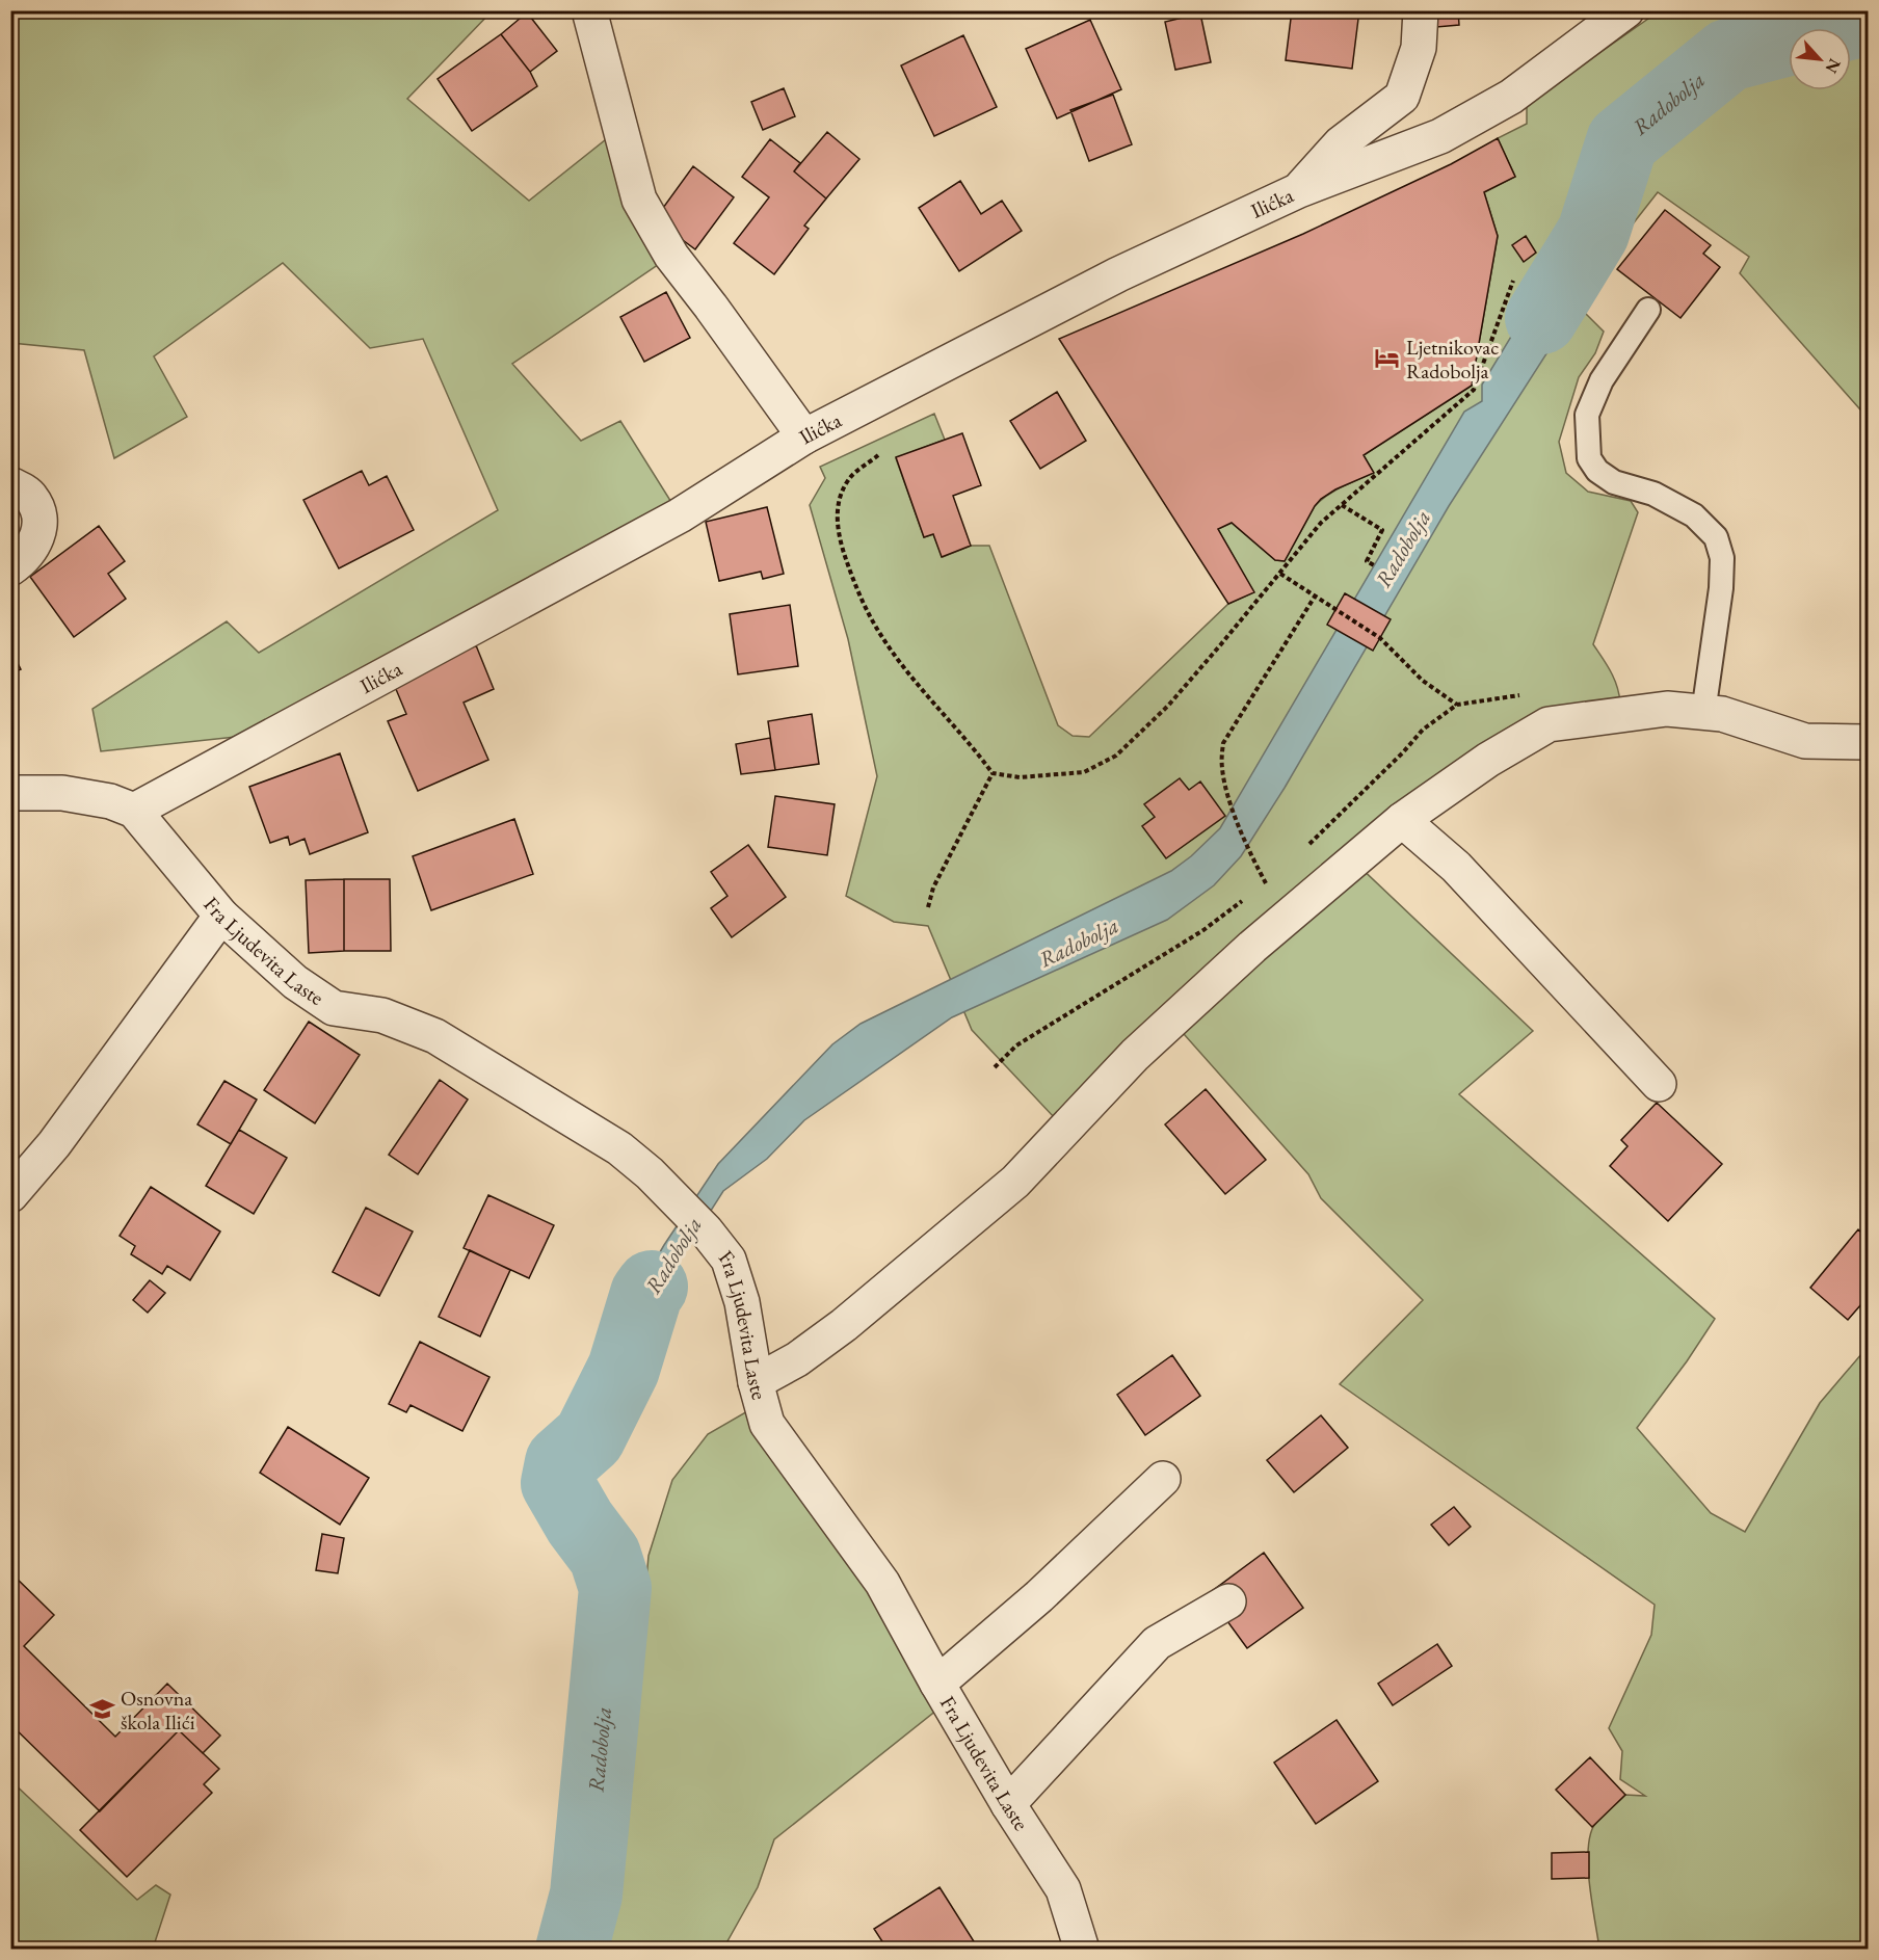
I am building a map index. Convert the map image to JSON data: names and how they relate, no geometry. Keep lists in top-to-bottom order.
{
  "streets": {
    "street": ["Ilićka", "Fra Ljudevita Laste"]
  },
  "crossings": [
    ["Ilićka", "Fra Ljudevita Laste"]
  ],
  "water": ["Radobolja"],
  "places": {
    "hotel": ["Ljetnikovac Radobolja"],
    "school or university": ["Osnovna škola Ilići"]
  },
  "north": "bottom right"
}
